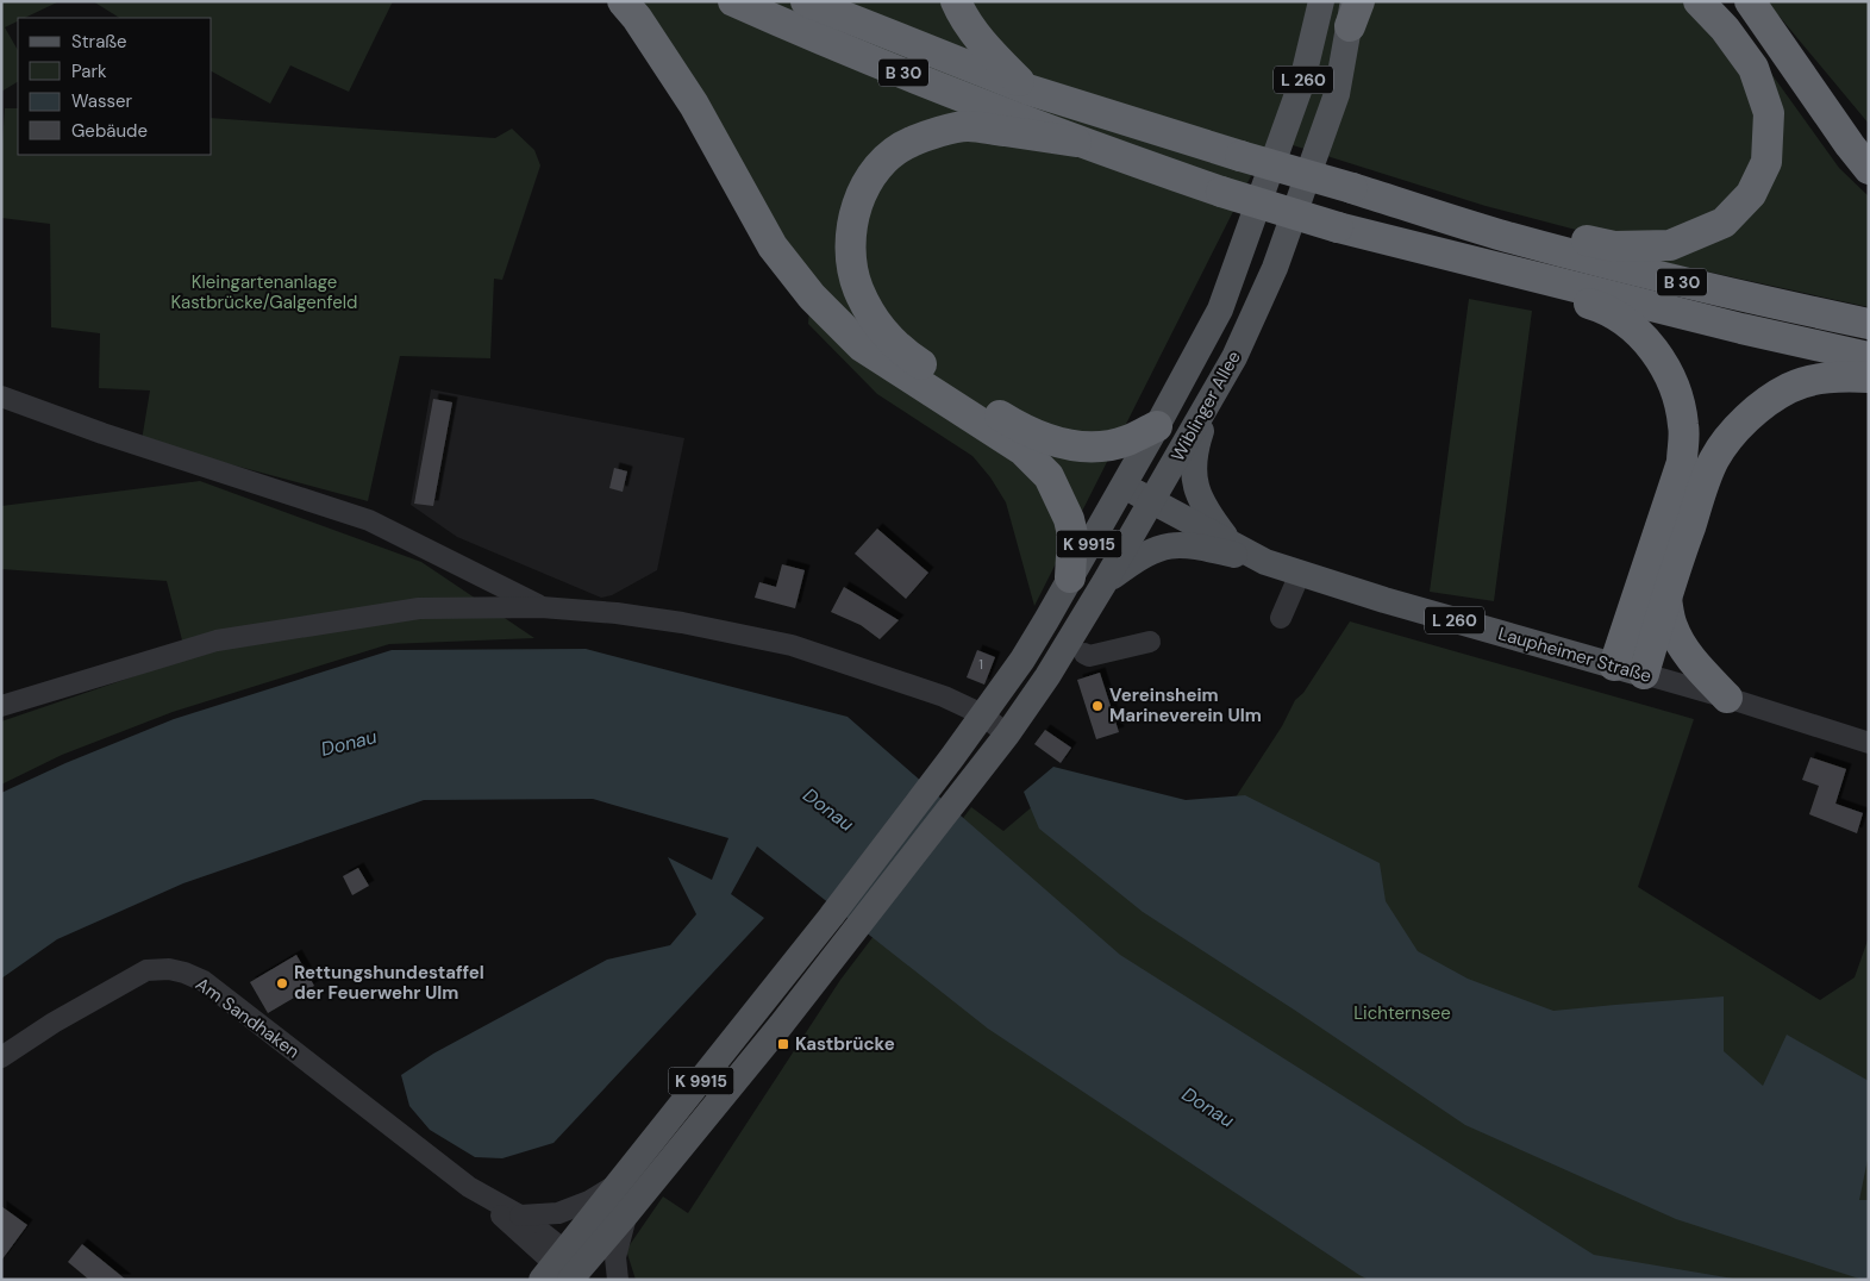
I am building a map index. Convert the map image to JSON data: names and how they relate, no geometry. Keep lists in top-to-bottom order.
{
  "streets": {
    "highway": ["B 30"],
    "main road": [
      "L 260",
      "Wiblinger Allee",
      "K 9915",
      "Laupheimer Straße"
    ],
    "street": ["Am Sandhaken"]
  },
  "crossings": [
    ["L 260", "Wiblinger Allee"],
    ["L 260", "Laupheimer Straße"],
    ["Wiblinger Allee", "K 9915"],
    ["Wiblinger Allee", "Laupheimer Straße"],
    ["K 9915", "Am Sandhaken"]
  ],
  "water": ["Donau"],
  "parks": ["Kleingartenanlage Kastbrücke/Galgenfeld", "Lichternsee"],
  "places": {
    "other": ["Vereinsheim Marineverein Ulm", "Rettungshundestaffel der Feuerwehr Ulm"],
    "transit": ["Kastbrücke"]
  },
  "house_numbers": ["1"],
  "legend": [
    "Straße",
    "Park",
    "Wasser",
    "Gebäude"
  ]
}
